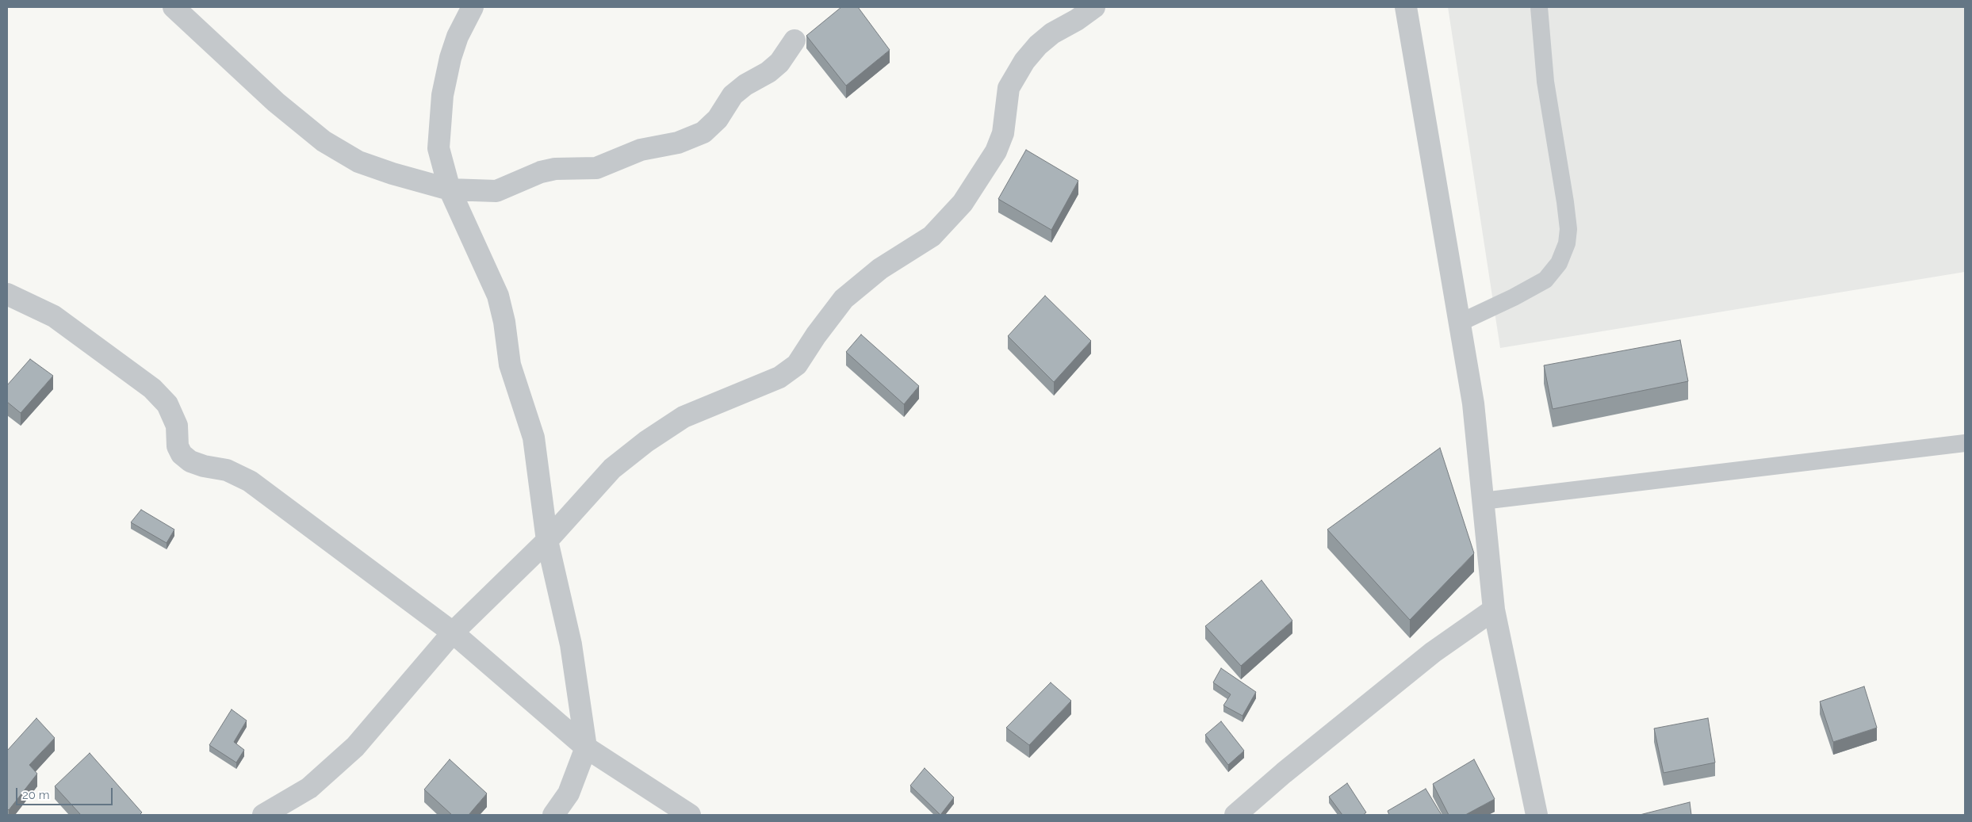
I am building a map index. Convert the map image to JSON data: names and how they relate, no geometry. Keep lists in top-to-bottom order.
{
  "scale_bar": "20 m"
}
